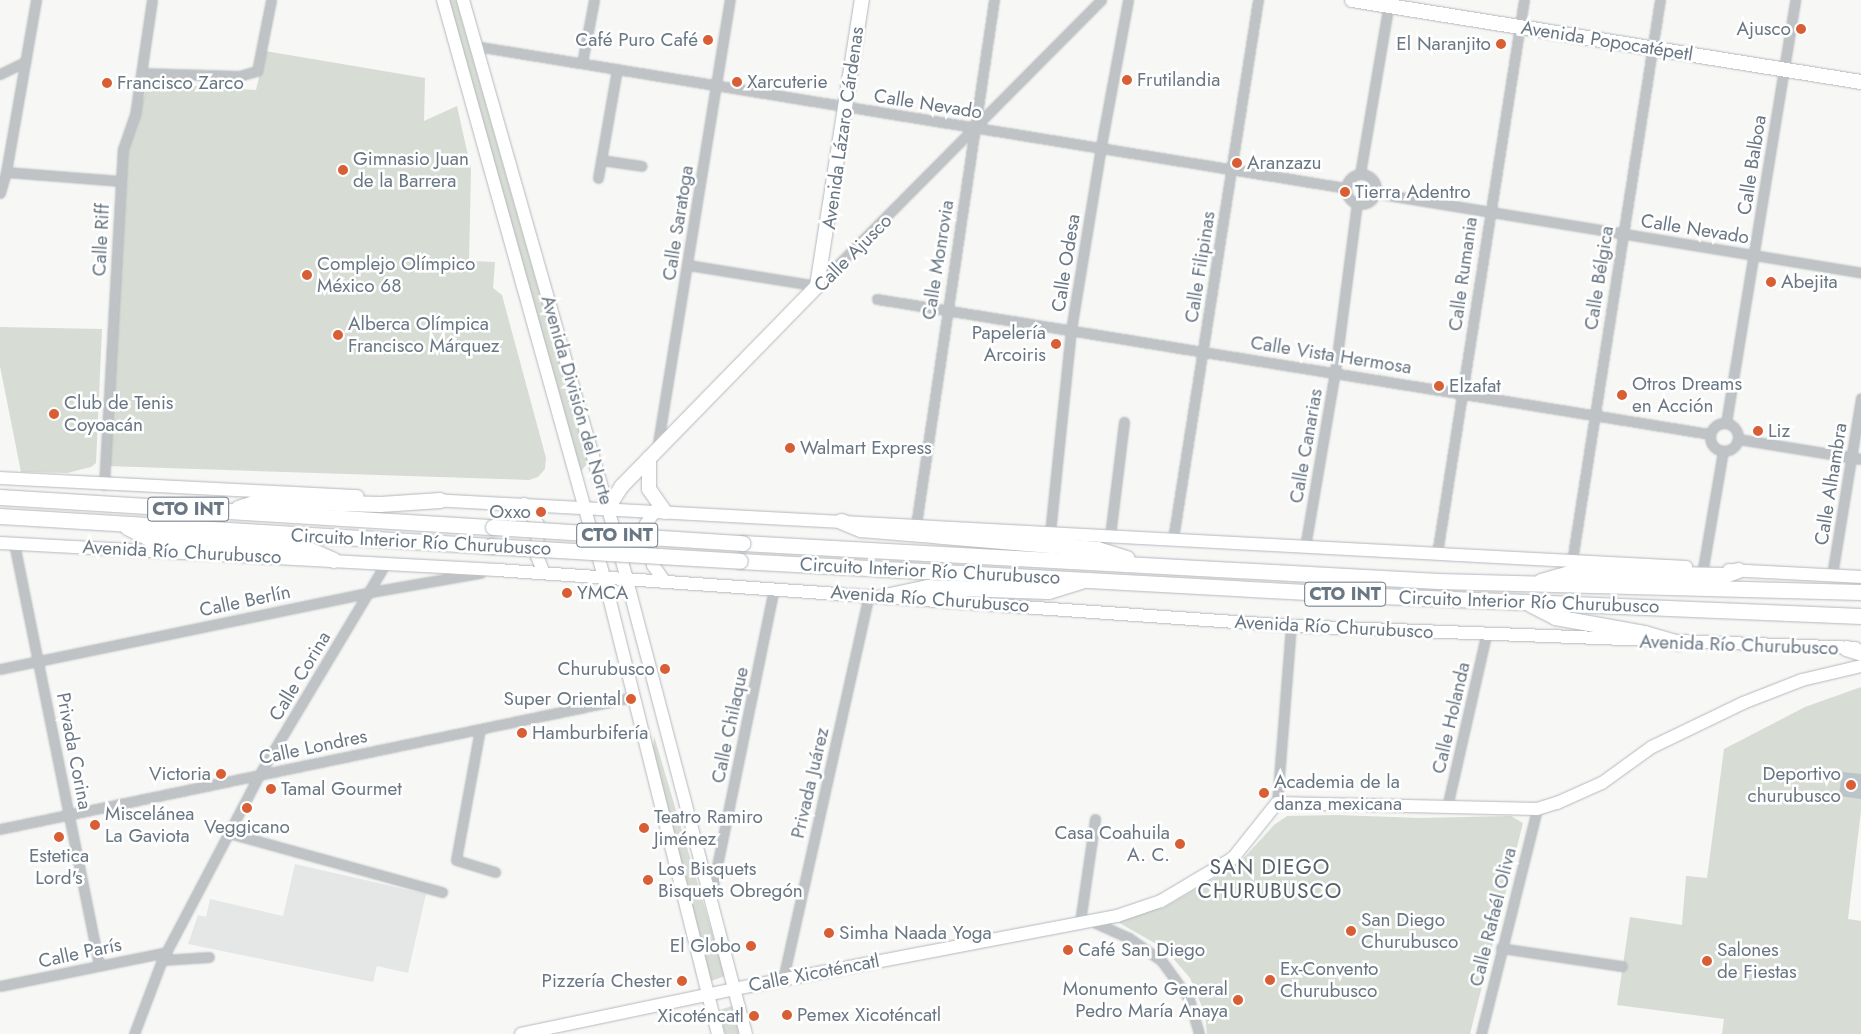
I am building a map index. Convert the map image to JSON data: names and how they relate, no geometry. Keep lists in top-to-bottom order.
{
  "streets": {
    "highway": ["CTO INT", "Circuito Interior Río Churubusco"],
    "main road": [
      "Avenida Popocatépetl",
      "Avenida Lázaro Cárdenas",
      "Calle Ajusco",
      "Avenida División del Norte",
      "Avenida Río Churubusco",
      "Calle Xicoténcatl"
    ],
    "street": [
      "Calle Nevado",
      "Calle Balboa",
      "Calle Saratoga",
      "Calle Riff",
      "Calle Monrovia",
      "Calle Odesa",
      "Calle Filipinas",
      "Calle Rumania",
      "Calle Bélgica",
      "Calle Vista Hermosa",
      "Calle Canarias",
      "Calle Alhambra",
      "Calle Berlín",
      "Calle Corina",
      "Calle Holanda",
      "Calle Chilaque",
      "Calle Londres",
      "Privada Corina",
      "Privada Juárez",
      "Calle Rafaél Oliva",
      "Calle París"
    ]
  },
  "crossings": [
    ["Avenida Popocatépetl", "Calle Balboa"],
    ["Avenida Popocatépetl", "Calle Rumania"],
    ["Avenida Popocatépetl", "Calle Bélgica"],
    ["Calle Nevado", "Avenida Lázaro Cárdenas"],
    ["Calle Nevado", "Calle Balboa"],
    ["Calle Nevado", "Calle Saratoga"],
    ["Calle Nevado", "Calle Ajusco"],
    ["Calle Nevado", "Calle Monrovia"],
    ["Calle Nevado", "Calle Odesa"],
    ["Calle Nevado", "Calle Filipinas"],
    ["Calle Nevado", "Calle Rumania"],
    ["Calle Nevado", "Calle Bélgica"],
    ["Calle Nevado", "Avenida División del Norte"],
    ["Calle Nevado", "Calle Canarias"],
    ["Avenida Lázaro Cárdenas", "Calle Ajusco"],
    ["Calle Balboa", "Calle Vista Hermosa"],
    ["Calle Saratoga", "Calle Ajusco"],
    ["Calle Riff", "CTO INT"],
    ["Calle Ajusco", "Calle Monrovia"],
    ["Calle Ajusco", "Avenida División del Norte"],
    ["Calle Ajusco", "CTO INT"],
    ["Calle Monrovia", "Calle Vista Hermosa"],
    ["Calle Monrovia", "CTO INT"],
    ["Calle Odesa", "Calle Vista Hermosa"],
    ["Calle Odesa", "CTO INT"],
    ["Calle Filipinas", "Calle Vista Hermosa"],
    ["Calle Filipinas", "CTO INT"],
    ["Calle Rumania", "Calle Vista Hermosa"],
    ["Calle Rumania", "CTO INT"],
    ["Calle Bélgica", "Calle Vista Hermosa"],
    ["Calle Bélgica", "CTO INT"],
    ["Calle Vista Hermosa", "Calle Canarias"],
    ["Avenida División del Norte", "CTO INT"],
    ["Avenida División del Norte", "Avenida Río Churubusco"],
    ["Avenida División del Norte", "Calle Chilaque"],
    ["Avenida División del Norte", "Calle Londres"],
    ["Avenida División del Norte", "Calle Xicoténcatl"],
    ["Calle Canarias", "CTO INT"],
    ["Calle Alhambra", "CTO INT"],
    ["Avenida Río Churubusco", "Calle Berlín"],
    ["Avenida Río Churubusco", "Calle Corina"],
    ["Avenida Río Churubusco", "Calle Holanda"],
    ["Avenida Río Churubusco", "Calle Chilaque"],
    ["Avenida Río Churubusco", "Privada Corina"],
    ["Avenida Río Churubusco", "Privada Juárez"],
    ["Calle Berlín", "Calle Corina"],
    ["Calle Berlín", "Privada Corina"],
    ["Calle Corina", "Calle Londres"],
    ["Calle Corina", "Calle París"],
    ["Calle Londres", "Privada Corina"],
    ["Privada Corina", "Calle París"],
    ["Privada Juárez", "Calle Xicoténcatl"]
  ],
  "districts": ["SAN DIEGO CHURUBUSCO"],
  "places": [
    "Ajusco",
    "Café Puro Café",
    "El Naranjito",
    "Frutilandia",
    "Xarcuterie",
    "Francisco Zarco",
    "Aranzazu",
    "Gimnasio Juan de la Barrera",
    "Tierra Adentro",
    "Complejo Olímpico México 68",
    "Abejita",
    "Alberca Olímpica Francisco Márquez",
    "Papelería Arcoiris",
    "Elzafat",
    "Otros Dreams en Acción",
    "Club de Tenis Coyoacán",
    "Liz",
    "Walmart Express",
    "Oxxo",
    "YMCA",
    "Churubusco",
    "Super Oriental",
    "Hamburbifería",
    "Victoria",
    "Deportivo churubusco",
    "Tamal Gourmet",
    "Academia de la danza mexicana",
    "Veggicano",
    "Miscelánea La Gaviota",
    "Teatro Ramiro Jiménez",
    "Estetica Lord's",
    "Casa Coahuila A. C.",
    "Los Bisquets Bisquets Obregón",
    "San Diego Churubusco",
    "Simha Naada Yoga",
    "El Globo",
    "Café San Diego",
    "Salones de Fiestas",
    "Ex-Convento Churubusco",
    "Pizzería Chester",
    "Monumento General Pedro María Anaya",
    "Pemex Xicoténcatl",
    "Xicoténcatl"
  ]
}
